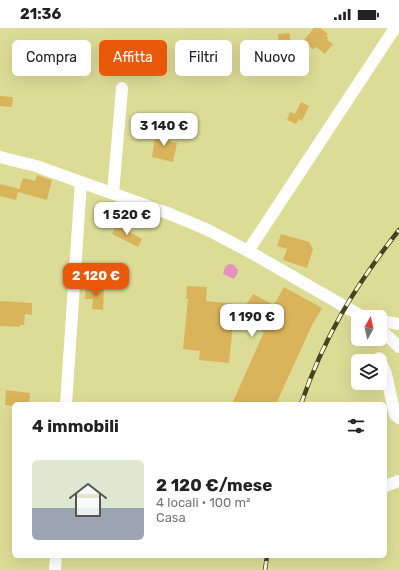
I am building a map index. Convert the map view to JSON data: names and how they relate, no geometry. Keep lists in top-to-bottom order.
{
  "north": "top",
  "page": {
    "status": "21:36",
    "chip": [
      "Compra",
      "Affitta",
      "Filtri",
      "Nuovo"
    ],
    "price": [
      "3 140 €",
      "1 520 €",
      "2 120 €",
      "1 190 €"
    ],
    "heading": "4 immobili",
    "list": [
      {
        "name": "2 120 €/mese",
        "note": "4 locali · 100 m² · Casa"
      }
    ]
  }
}
